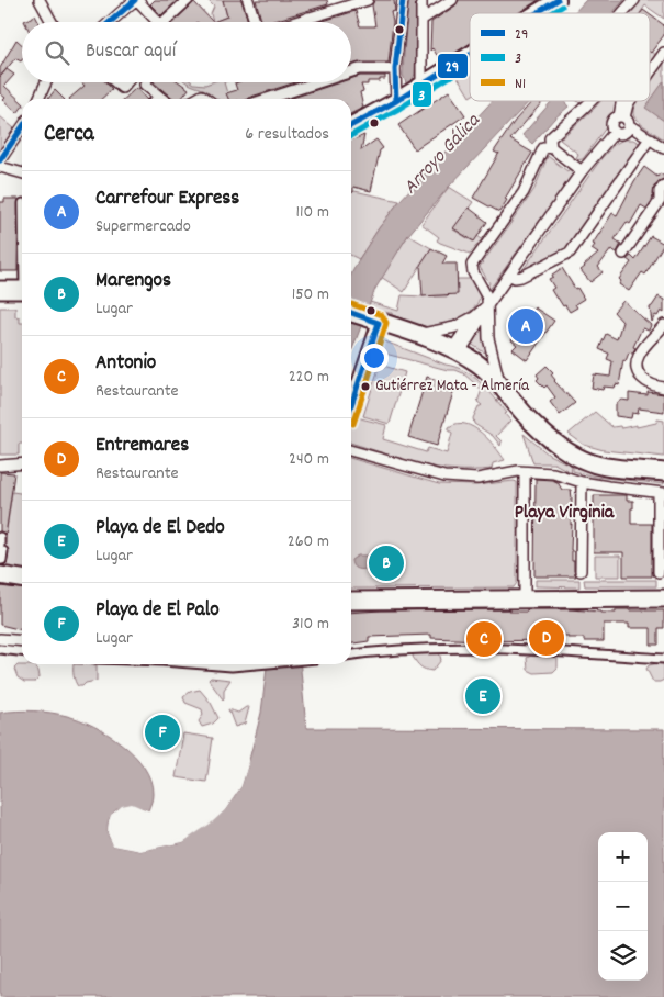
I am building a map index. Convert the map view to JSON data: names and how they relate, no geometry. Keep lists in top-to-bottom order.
{
  "districts": ["Playa Virginia"],
  "water": ["Arroyo Gálica"],
  "places": ["Gutiérrez Mata - Almería"],
  "lines": ["transit line 29", "transit line 3", "transit line N1"],
  "legend": ["29", "3", "N1"],
  "page": {
    "search": "Buscar aquí",
    "heading": ["Cerca", "6 resultados"],
    "list": [
      {
        "mark": "A",
        "name": "Carrefour Express",
        "note": "Supermercado",
        "value": "110 m"
      },
      {
        "mark": "B",
        "name": "Marengos",
        "note": "Lugar",
        "value": "150 m"
      },
      {
        "mark": "C",
        "name": "Antonio",
        "note": "Restaurante",
        "value": "220 m"
      },
      {
        "mark": "D",
        "name": "Entremares",
        "note": "Restaurante",
        "value": "240 m"
      },
      {
        "mark": "E",
        "name": "Playa de El Dedo",
        "note": "Lugar",
        "value": "260 m"
      },
      {
        "mark": "F",
        "name": "Playa de El Palo",
        "note": "Lugar",
        "value": "310 m"
      }
    ],
    "pins": [
      "A",
      "B",
      "D",
      "C",
      "E",
      "F"
    ],
    "map_buttons": ["+", "−"]
  }
}
